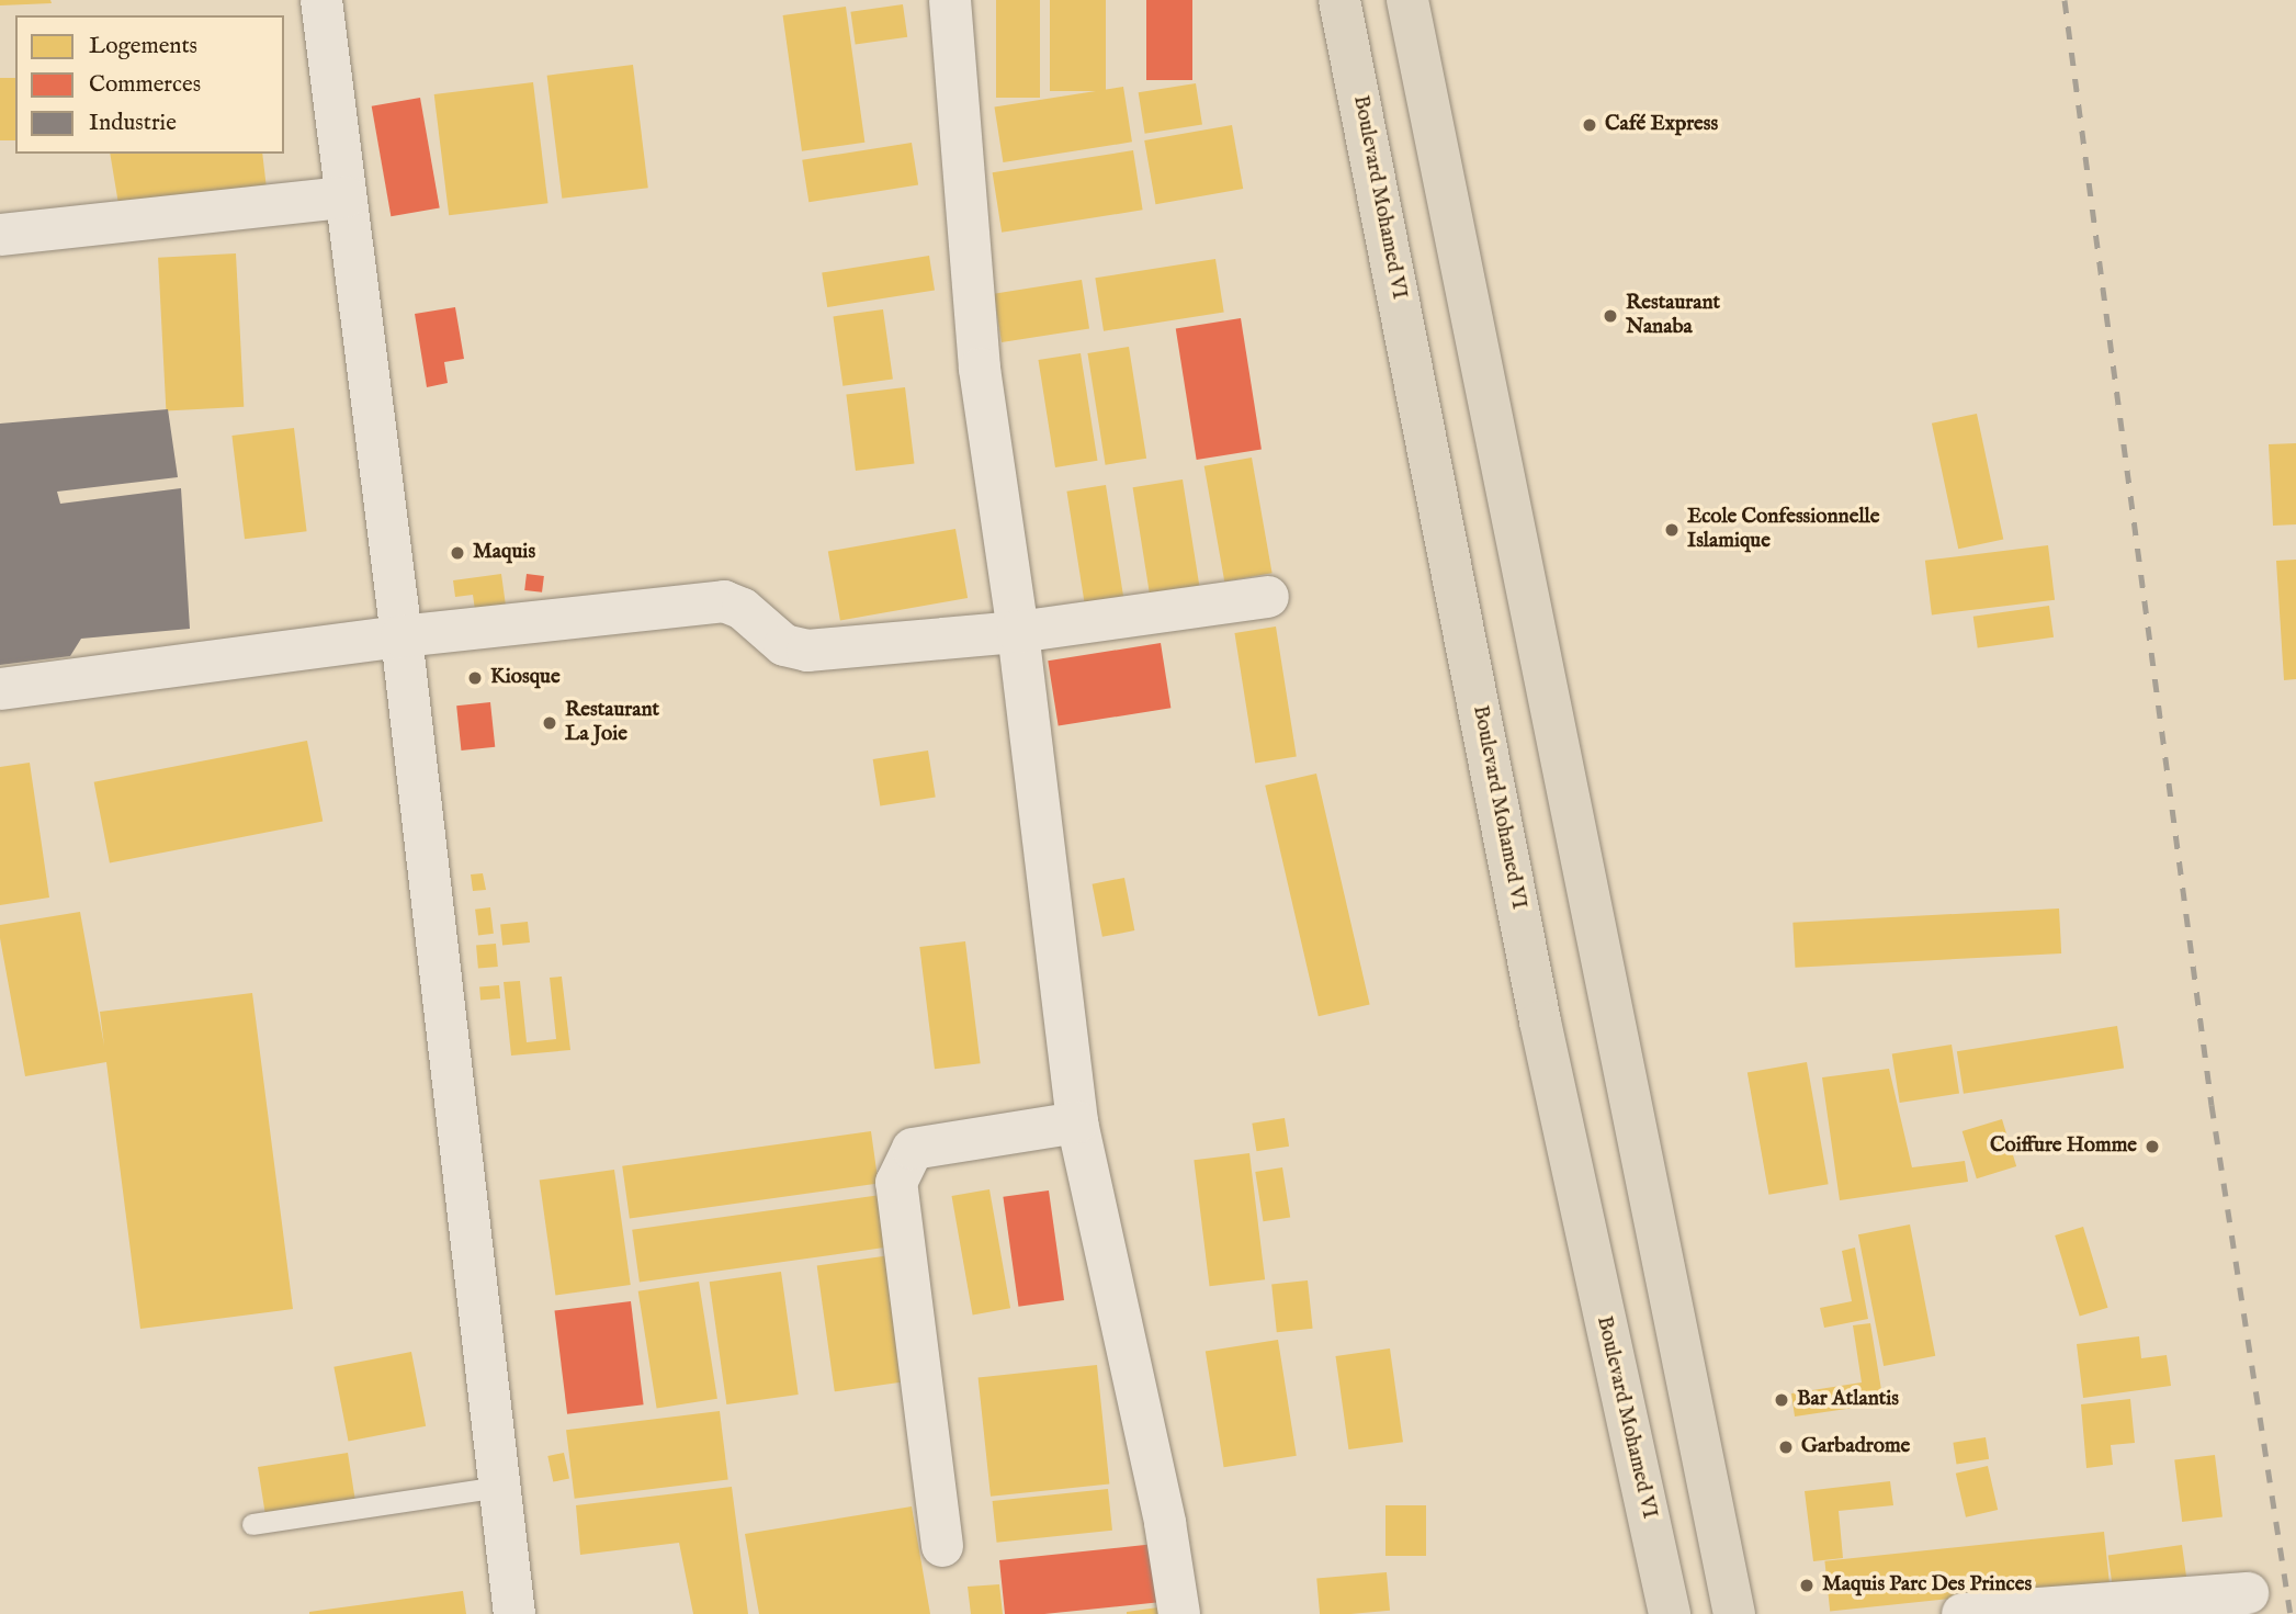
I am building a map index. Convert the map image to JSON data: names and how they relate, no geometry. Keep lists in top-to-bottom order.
{
  "streets": {
    "main road": ["Boulevard Mohamed VI"]
  },
  "places": [
    "Café Express",
    "Restaurant Nanaba",
    "Ecole Confessionnelle Islamique",
    "Maquis",
    "Kiosque",
    "Restaurant La Joie",
    "Coiffure Homme",
    "Bar Atlantis",
    "Garbadrome",
    "Maquis Parc Des Princes"
  ],
  "legend": ["Logements", "Commerces", "Industrie"]
}
